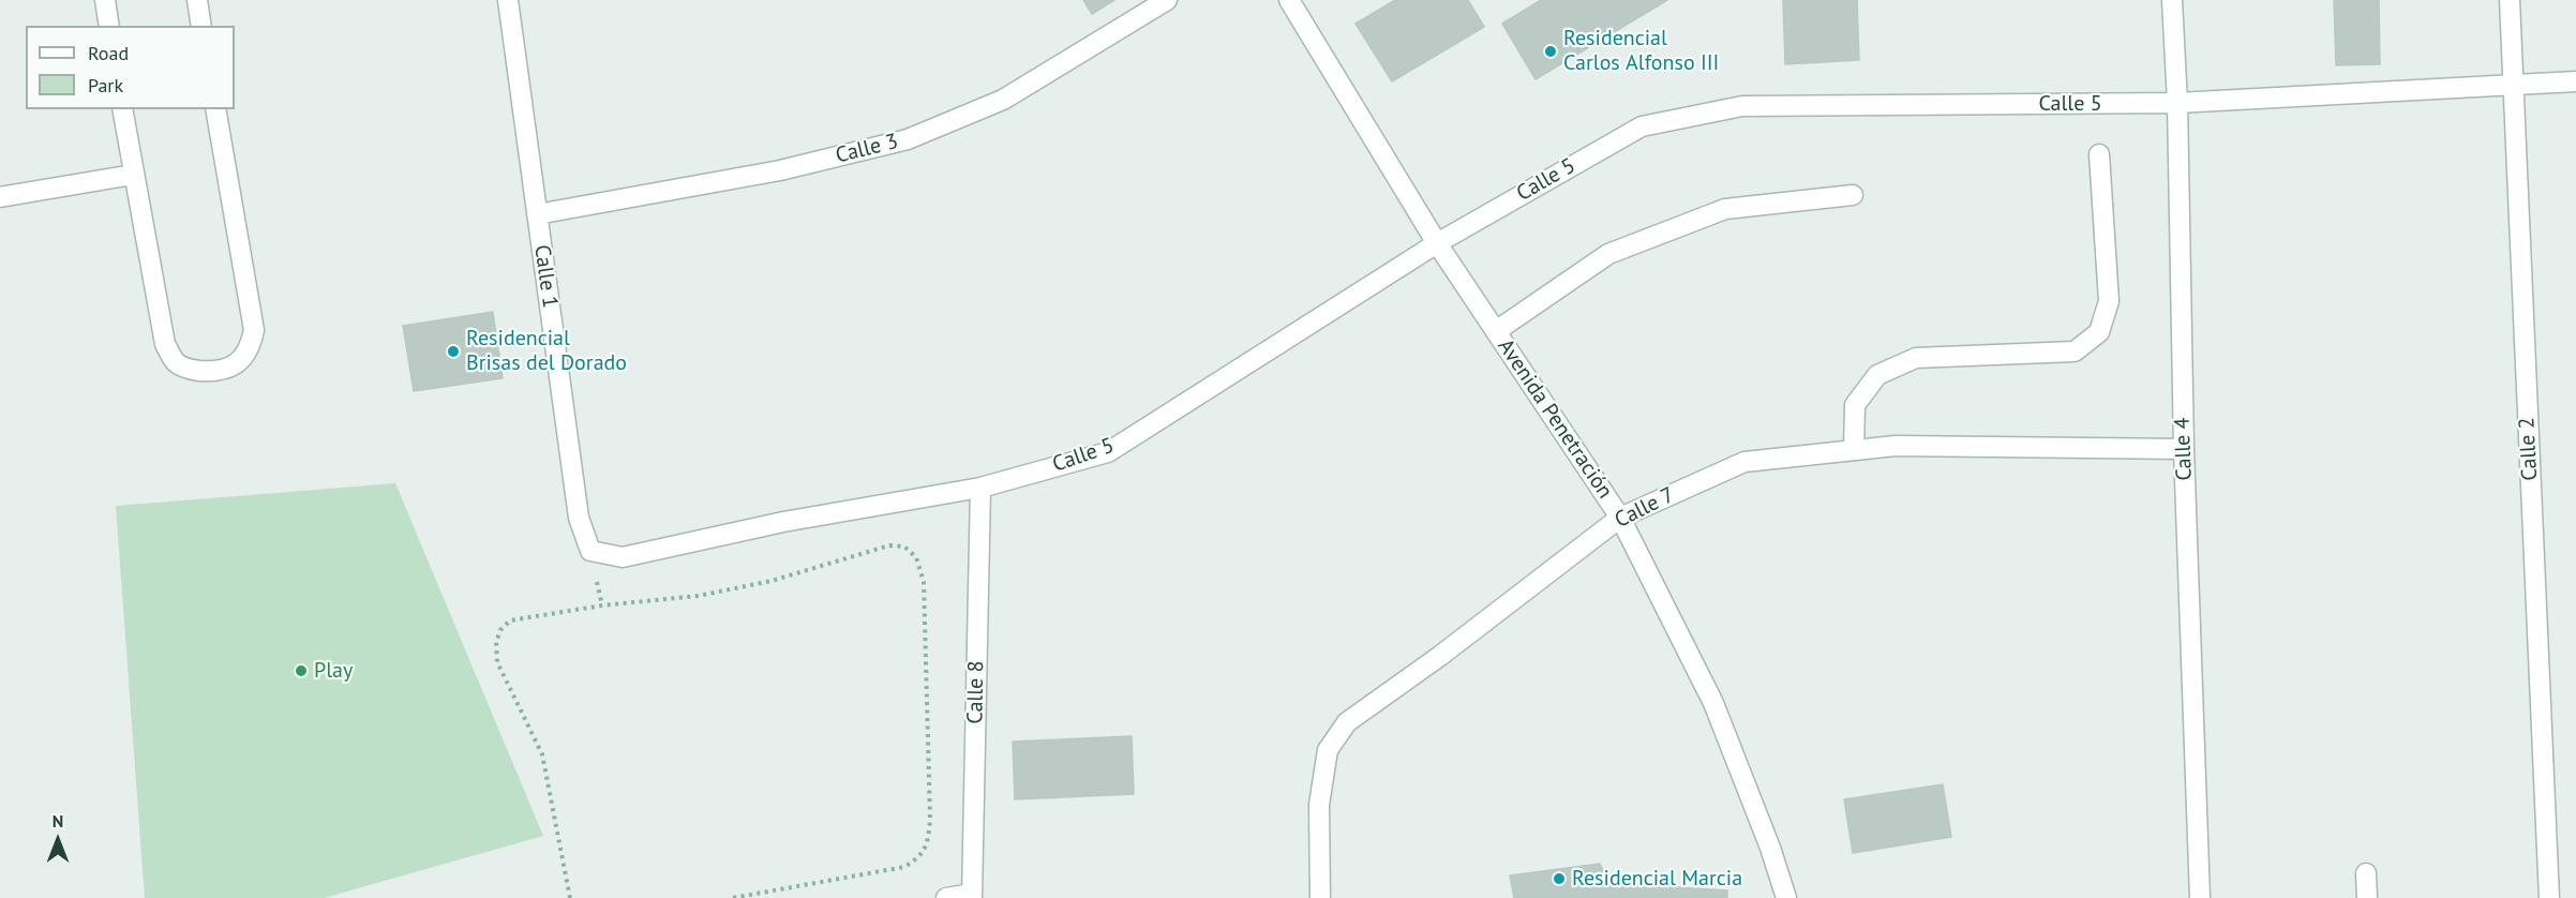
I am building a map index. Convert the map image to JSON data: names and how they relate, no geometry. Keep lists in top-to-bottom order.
{
  "streets": {
    "street": [
      "Calle 5",
      "Calle 3",
      "Calle 1",
      "Avenida Penetración",
      "Calle 4",
      "Calle 2",
      "Calle 7",
      "Calle 8"
    ]
  },
  "crossings": [
    ["Calle 5", "Calle 1"],
    ["Calle 5", "Avenida Penetración"],
    ["Calle 5", "Calle 4"],
    ["Calle 5", "Calle 2"],
    ["Calle 5", "Calle 8"],
    ["Calle 3", "Calle 1"],
    ["Avenida Penetración", "Calle 7"],
    ["Calle 4", "Calle 7"]
  ],
  "places": [
    "Residencial Carlos Alfonso III",
    "Residencial Brisas del Dorado",
    "Play",
    "Residencial Marcia"
  ],
  "legend": ["Road", "Park"],
  "north": "top"
}
